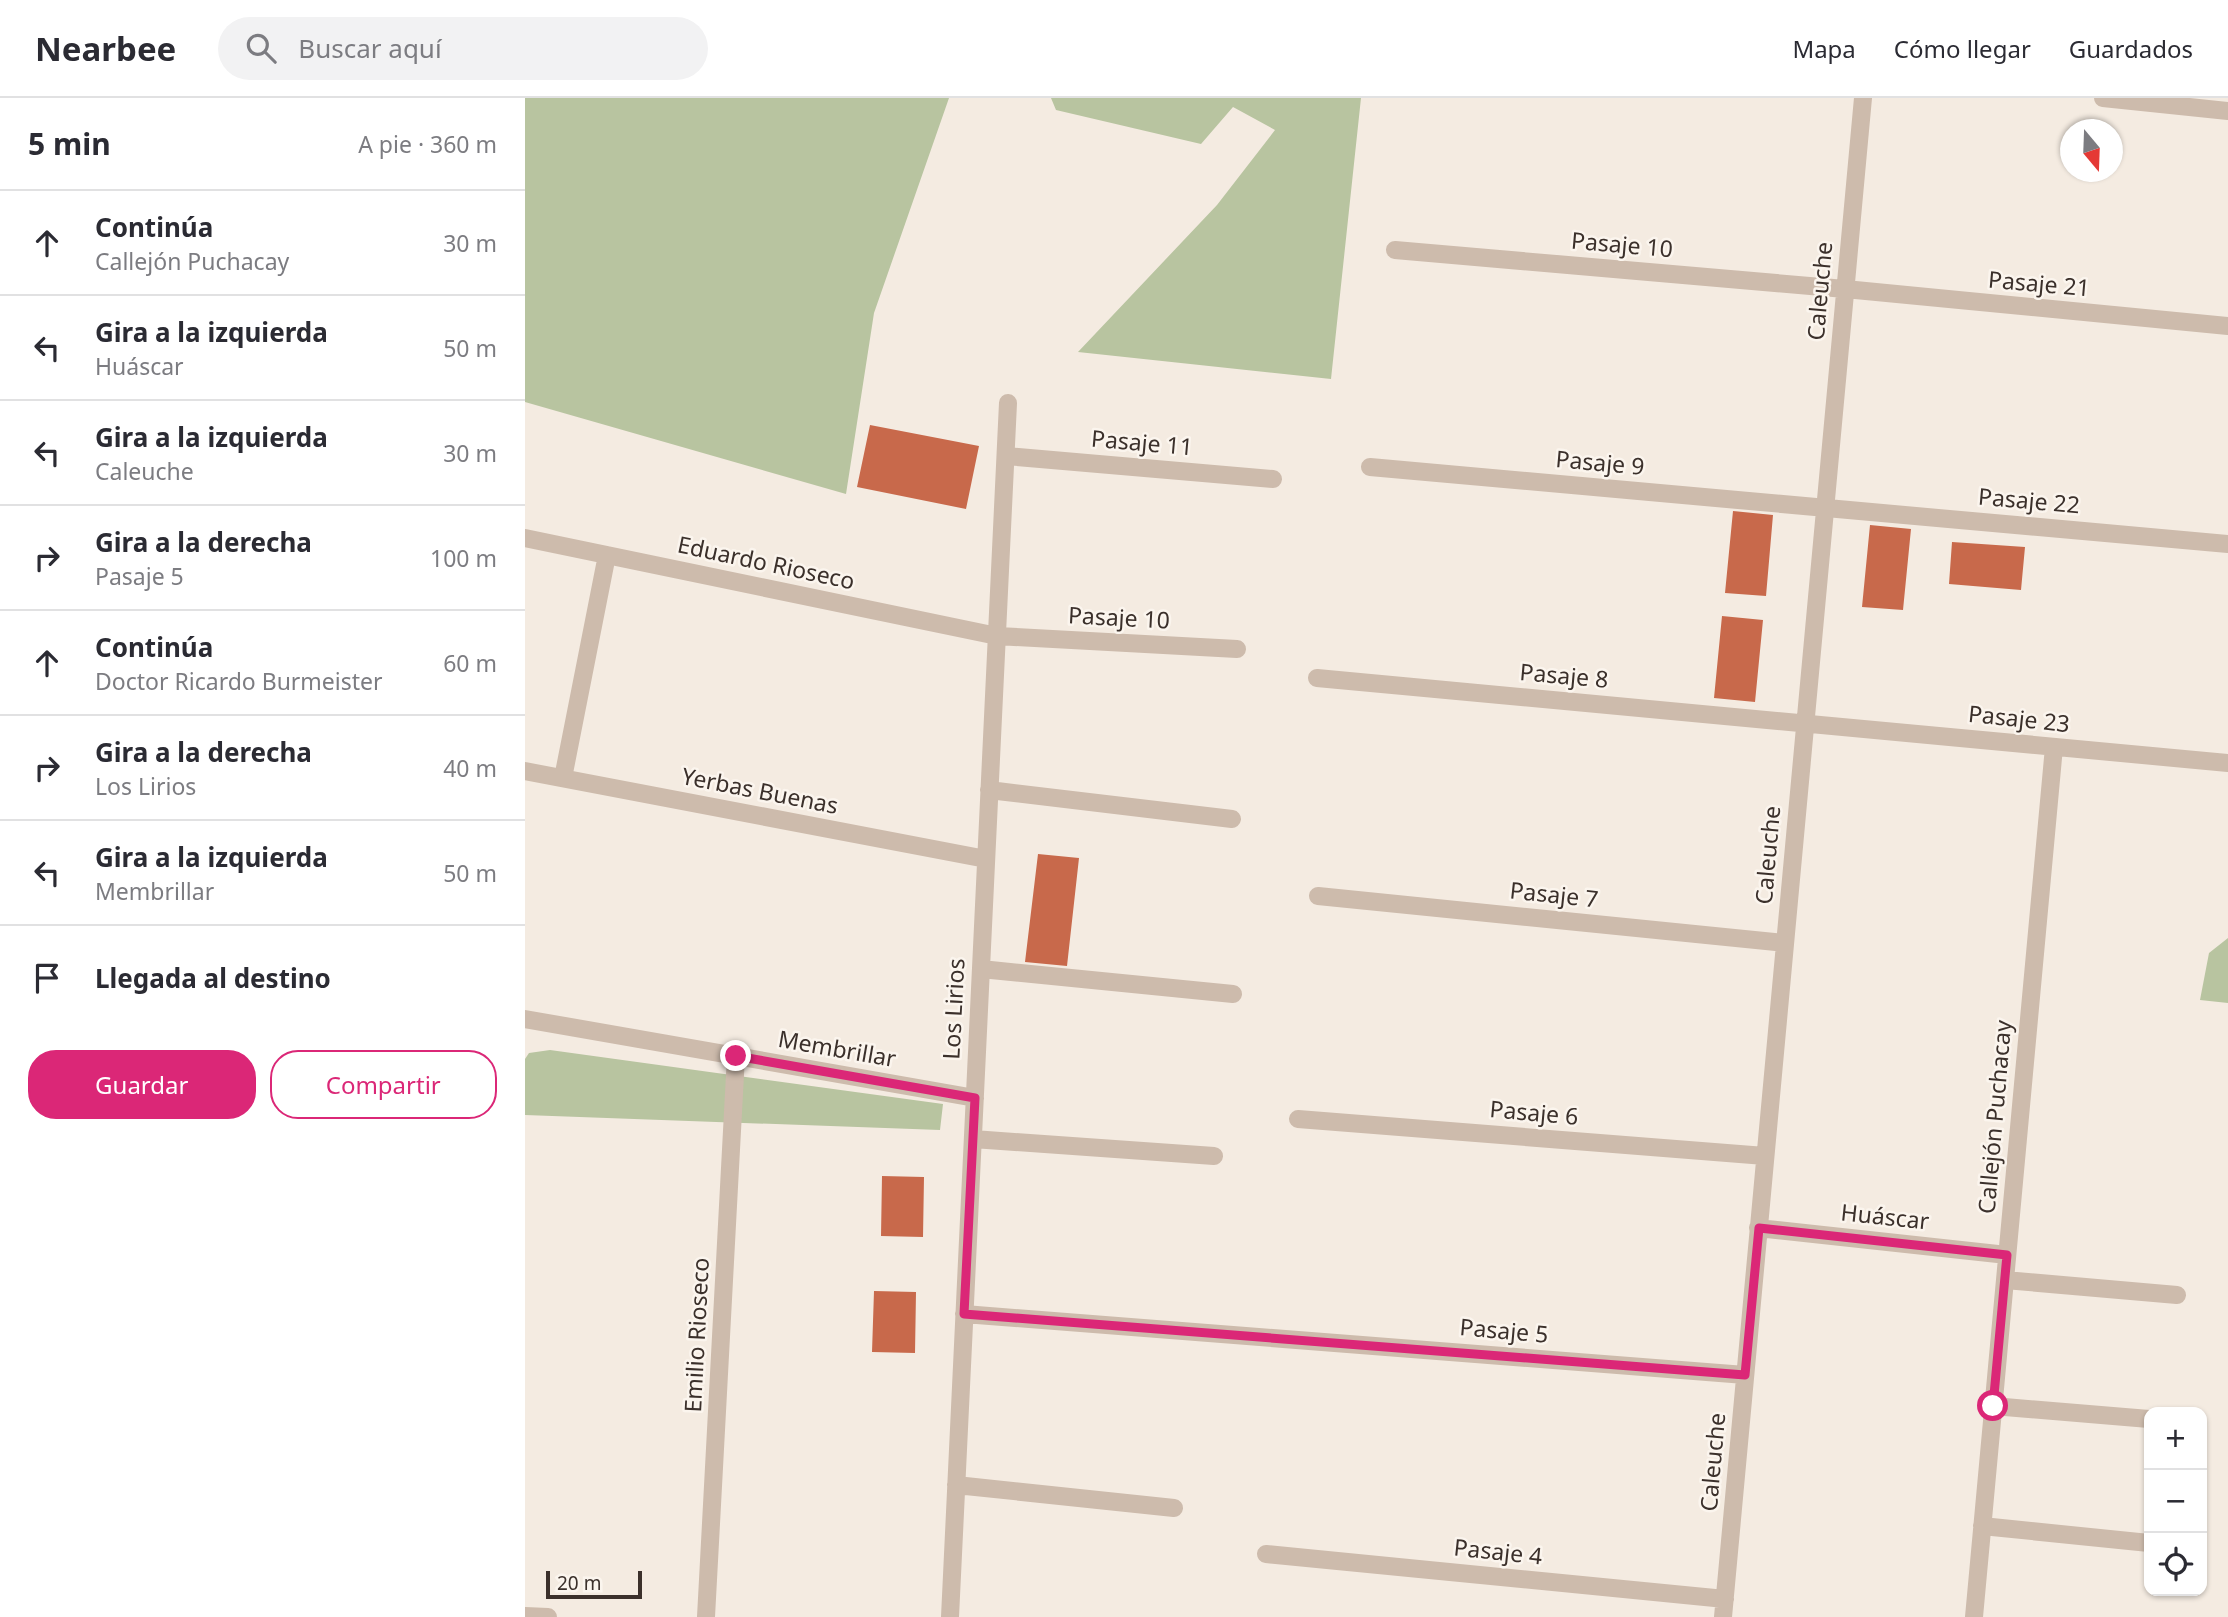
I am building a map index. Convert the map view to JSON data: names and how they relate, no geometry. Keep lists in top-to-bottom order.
{
  "streets": {
    "street": [
      "Pasaje 10",
      "Pasaje 21",
      "Caleuche",
      "Pasaje 11",
      "Pasaje 9",
      "Pasaje 22",
      "Eduardo Rioseco",
      "Pasaje 8",
      "Pasaje 23",
      "Yerbas Buenas",
      "Pasaje 7",
      "Los Lirios",
      "Membrillar",
      "Pasaje 6",
      "Callejón Puchacay",
      "Huáscar",
      "Pasaje 5",
      "Emilio Rioseco",
      "Pasaje 4"
    ]
  },
  "crossings": [
    ["Pasaje 10", "Pasaje 21"],
    ["Pasaje 10", "Caleuche"],
    ["Pasaje 10", "Eduardo Rioseco"],
    ["Pasaje 10", "Los Lirios"],
    ["Pasaje 21", "Caleuche"],
    ["Caleuche", "Pasaje 9"],
    ["Caleuche", "Pasaje 22"],
    ["Caleuche", "Pasaje 8"],
    ["Caleuche", "Pasaje 23"],
    ["Caleuche", "Pasaje 7"],
    ["Caleuche", "Pasaje 6"],
    ["Caleuche", "Huáscar"],
    ["Caleuche", "Pasaje 5"],
    ["Caleuche", "Pasaje 4"],
    ["Pasaje 11", "Los Lirios"],
    ["Pasaje 9", "Pasaje 22"],
    ["Eduardo Rioseco", "Los Lirios"],
    ["Pasaje 8", "Pasaje 23"],
    ["Pasaje 23", "Callejón Puchacay"],
    ["Yerbas Buenas", "Los Lirios"],
    ["Los Lirios", "Membrillar"],
    ["Los Lirios", "Pasaje 5"],
    ["Membrillar", "Emilio Rioseco"],
    ["Callejón Puchacay", "Huáscar"]
  ],
  "scale_bar": "20 m",
  "north": "bottom",
  "page": {
    "header": "Nearbee",
    "search": "Buscar aquí",
    "nav": ["Mapa", "Cómo llegar", "Guardados"],
    "heading": ["5 min", "A pie · 360 m"],
    "list": [
      ["Continúa", "Callejón Puchacay", "30 m"],
      ["Gira a la izquierda", "Huáscar", "50 m"],
      ["Gira a la izquierda", "Caleuche", "30 m"],
      ["Gira a la derecha", "Pasaje 5", "100 m"],
      ["Continúa", "Doctor Ricardo Burmeister", "60 m"],
      ["Gira a la derecha", "Los Lirios", "40 m"],
      ["Gira a la izquierda", "Membrillar", "50 m"],
      "Llegada al destino"
    ],
    "buttons": ["Guardar", "Compartir"],
    "map_buttons": ["+", "−"],
    "scale": "20 m"
  }
}
